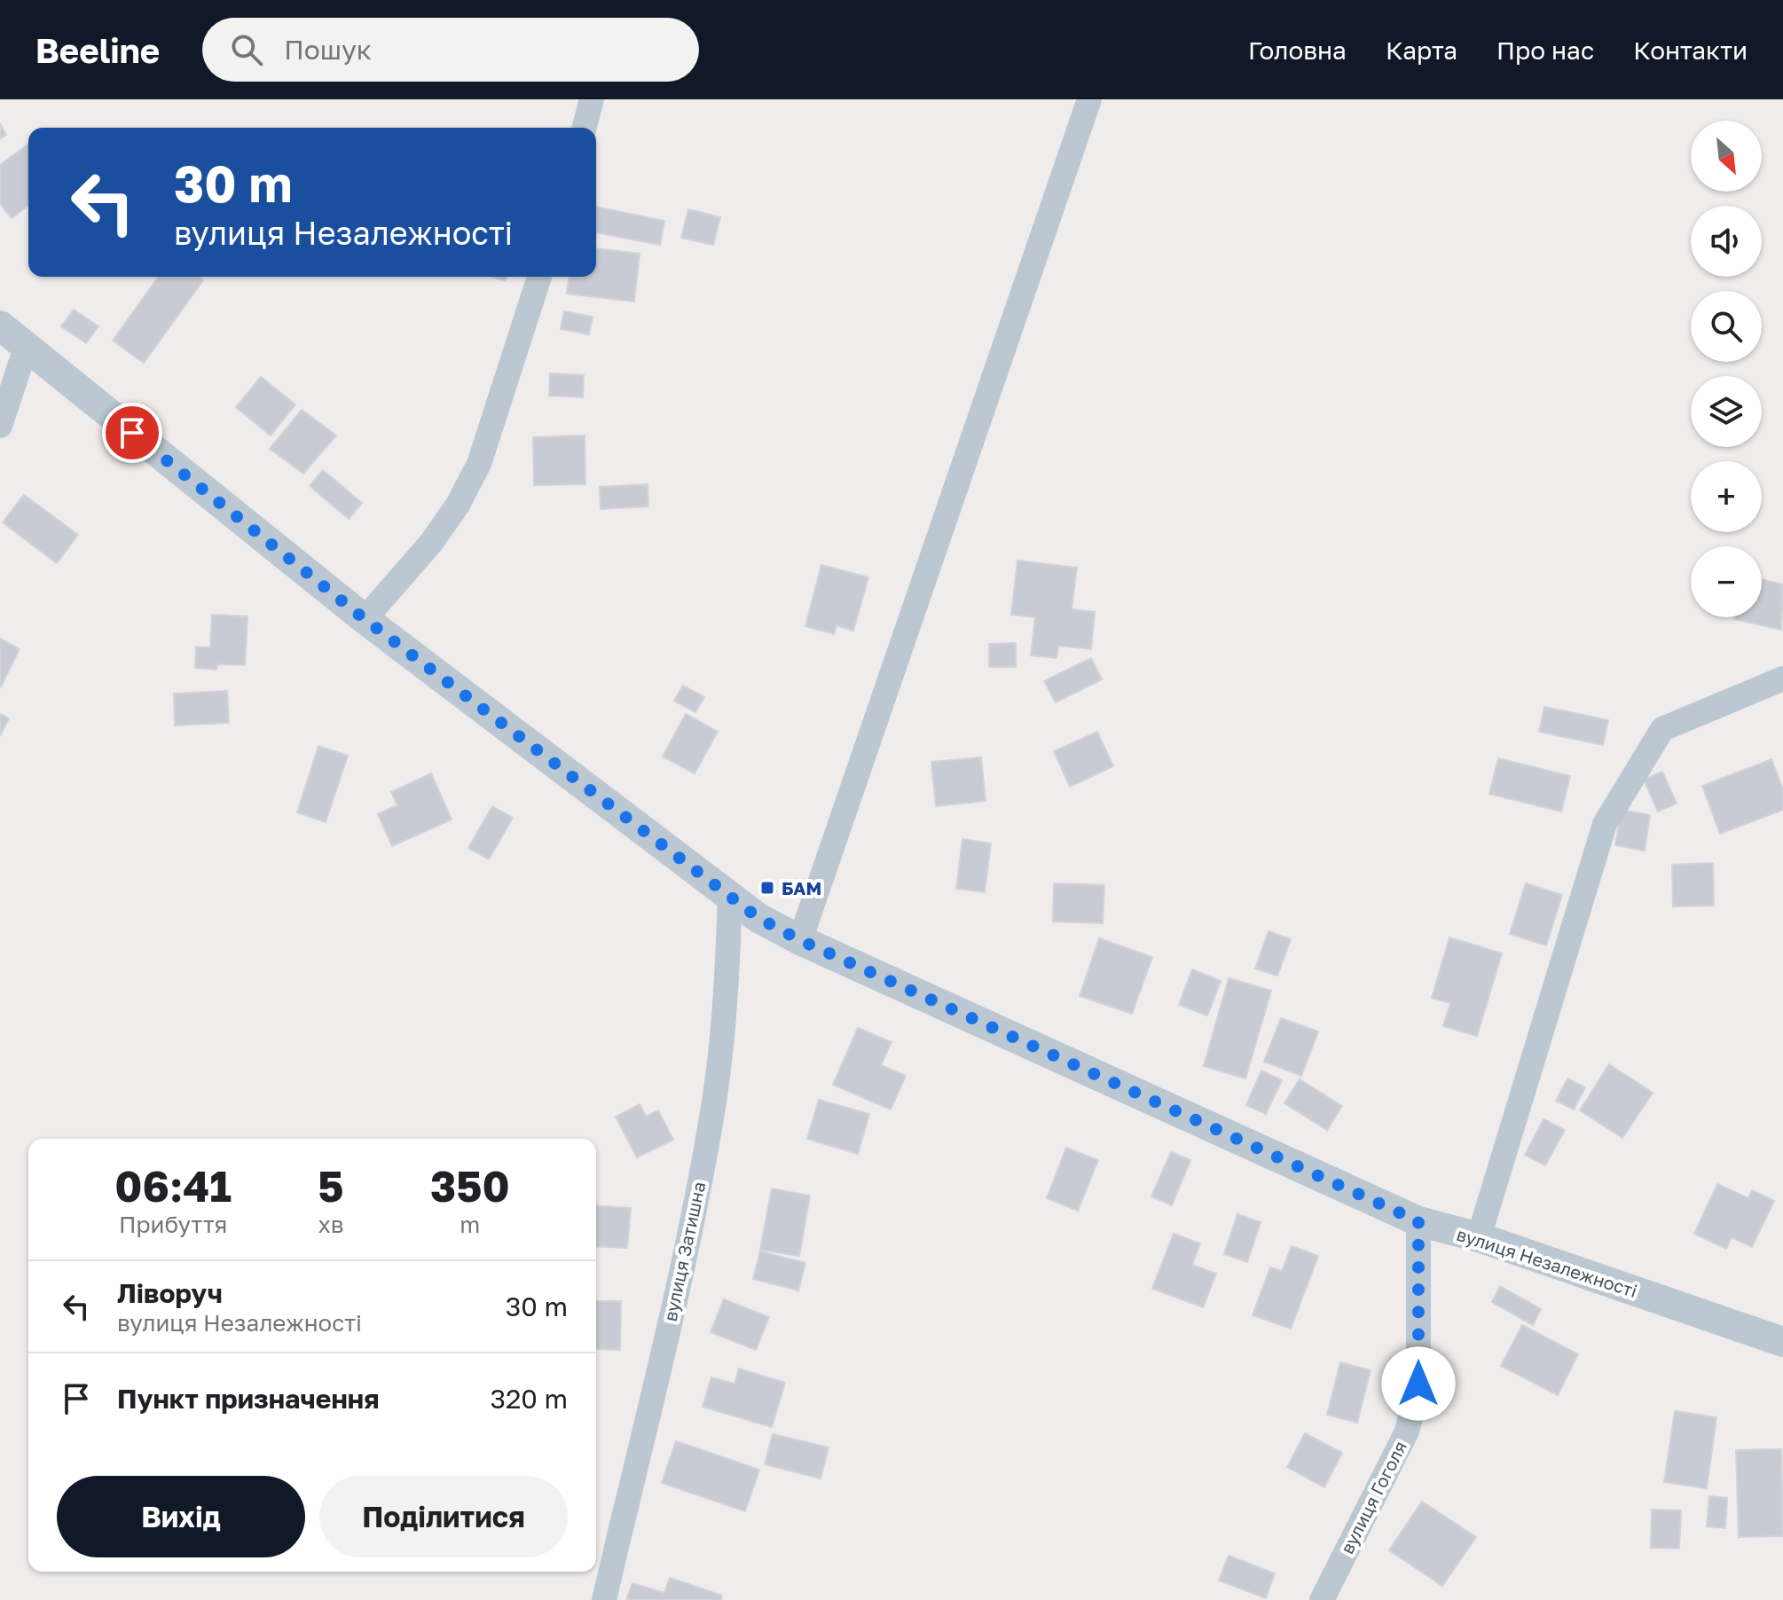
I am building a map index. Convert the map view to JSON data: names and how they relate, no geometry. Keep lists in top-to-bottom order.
{
  "streets": {
    "street": ["вулиця Затишна", "вулиця Незалежності", "вулиця Гоголя"]
  },
  "crossings": [
    ["вулиця Затишна", "вулиця Незалежності"],
    ["вулиця Незалежності", "вулиця Гоголя"]
  ],
  "places": {
    "transit": ["БАМ"]
  },
  "north": "bottom right",
  "page": {
    "header": "Beeline",
    "search": "Пошук",
    "nav": [
      "Головна",
      "Карта",
      "Про нас",
      "Контакти"
    ],
    "map_buttons": ["+", "−"],
    "turn": ["30 m", "вулиця Незалежності"],
    "eta": [
      "06:41",
      "Прибуття",
      "5",
      "хв",
      "350",
      "m"
    ],
    "list": [
      {
        "name": "Ліворуч",
        "note": "вулиця Незалежності",
        "value": "30 m"
      },
      {
        "name": "Пункт призначення",
        "value": "320 m"
      }
    ],
    "buttons": ["Вихід", "Поділитися"]
  }
}
